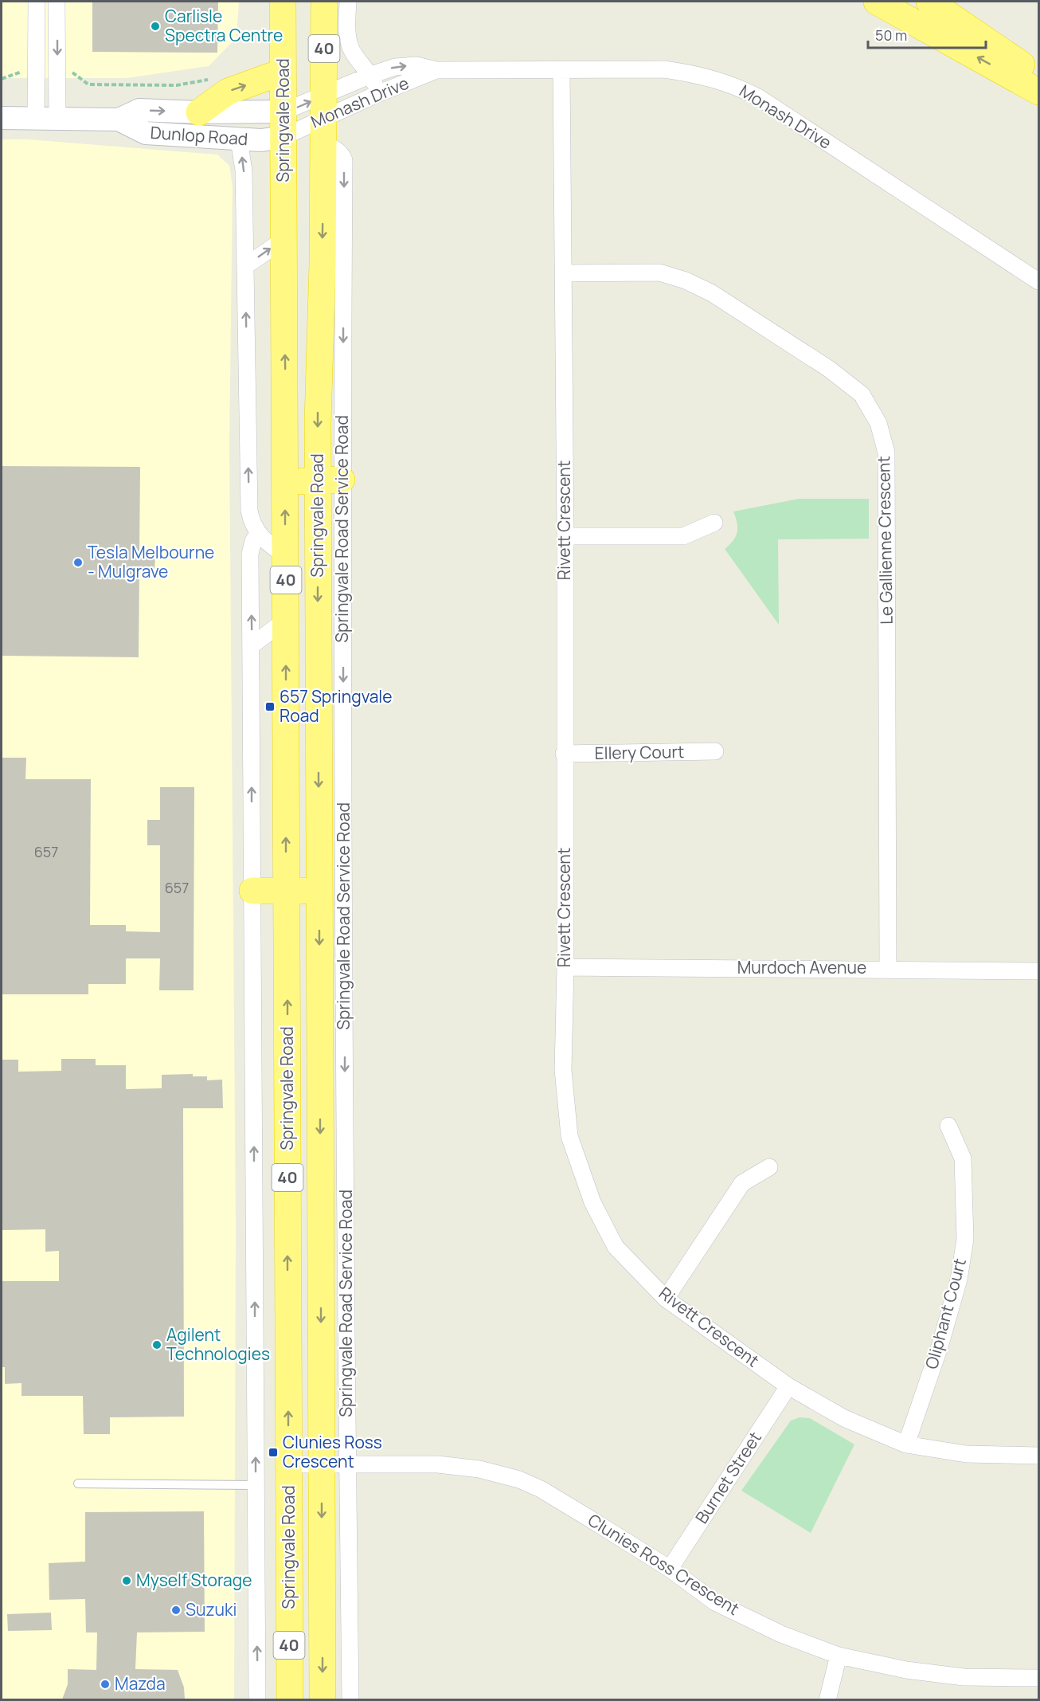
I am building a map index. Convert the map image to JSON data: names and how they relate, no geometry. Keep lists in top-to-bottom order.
{
  "streets": {
    "highway": ["40", "Springvale Road"],
    "street": [
      "Monash Drive",
      "Dunlop Road",
      "Rivett Crescent",
      "Springvale Road Service Road",
      "Le Gallienne Crescent",
      "Ellery Court",
      "Murdoch Avenue",
      "Oliphant Court",
      "Burnet Street",
      "Clunies Ross Crescent"
    ]
  },
  "crossings": [
    ["Monash Drive", "Springvale Road"],
    ["Monash Drive", "Dunlop Road"],
    ["Monash Drive", "Rivett Crescent"],
    ["Springvale Road", "Dunlop Road"],
    ["Springvale Road", "Springvale Road Service Road"],
    ["Springvale Road", "Clunies Ross Crescent"],
    ["Rivett Crescent", "Le Gallienne Crescent"],
    ["Rivett Crescent", "Ellery Court"],
    ["Rivett Crescent", "Murdoch Avenue"],
    ["Rivett Crescent", "Oliphant Court"],
    ["Rivett Crescent", "Burnet Street"],
    ["Springvale Road Service Road", "Clunies Ross Crescent"],
    ["Le Gallienne Crescent", "Murdoch Avenue"],
    ["Burnet Street", "Clunies Ross Crescent"]
  ],
  "places": {
    "other": [
      "Carlisle Spectra Centre",
      "Tesla Melbourne - Mulgrave",
      "Agilent Technologies",
      "Myself Storage",
      "Suzuki",
      "Mazda"
    ],
    "transit": ["657 Springvale Road", "Clunies Ross Crescent"]
  },
  "house_numbers": ["657", "657"],
  "scale_bar": "50 m"
}
